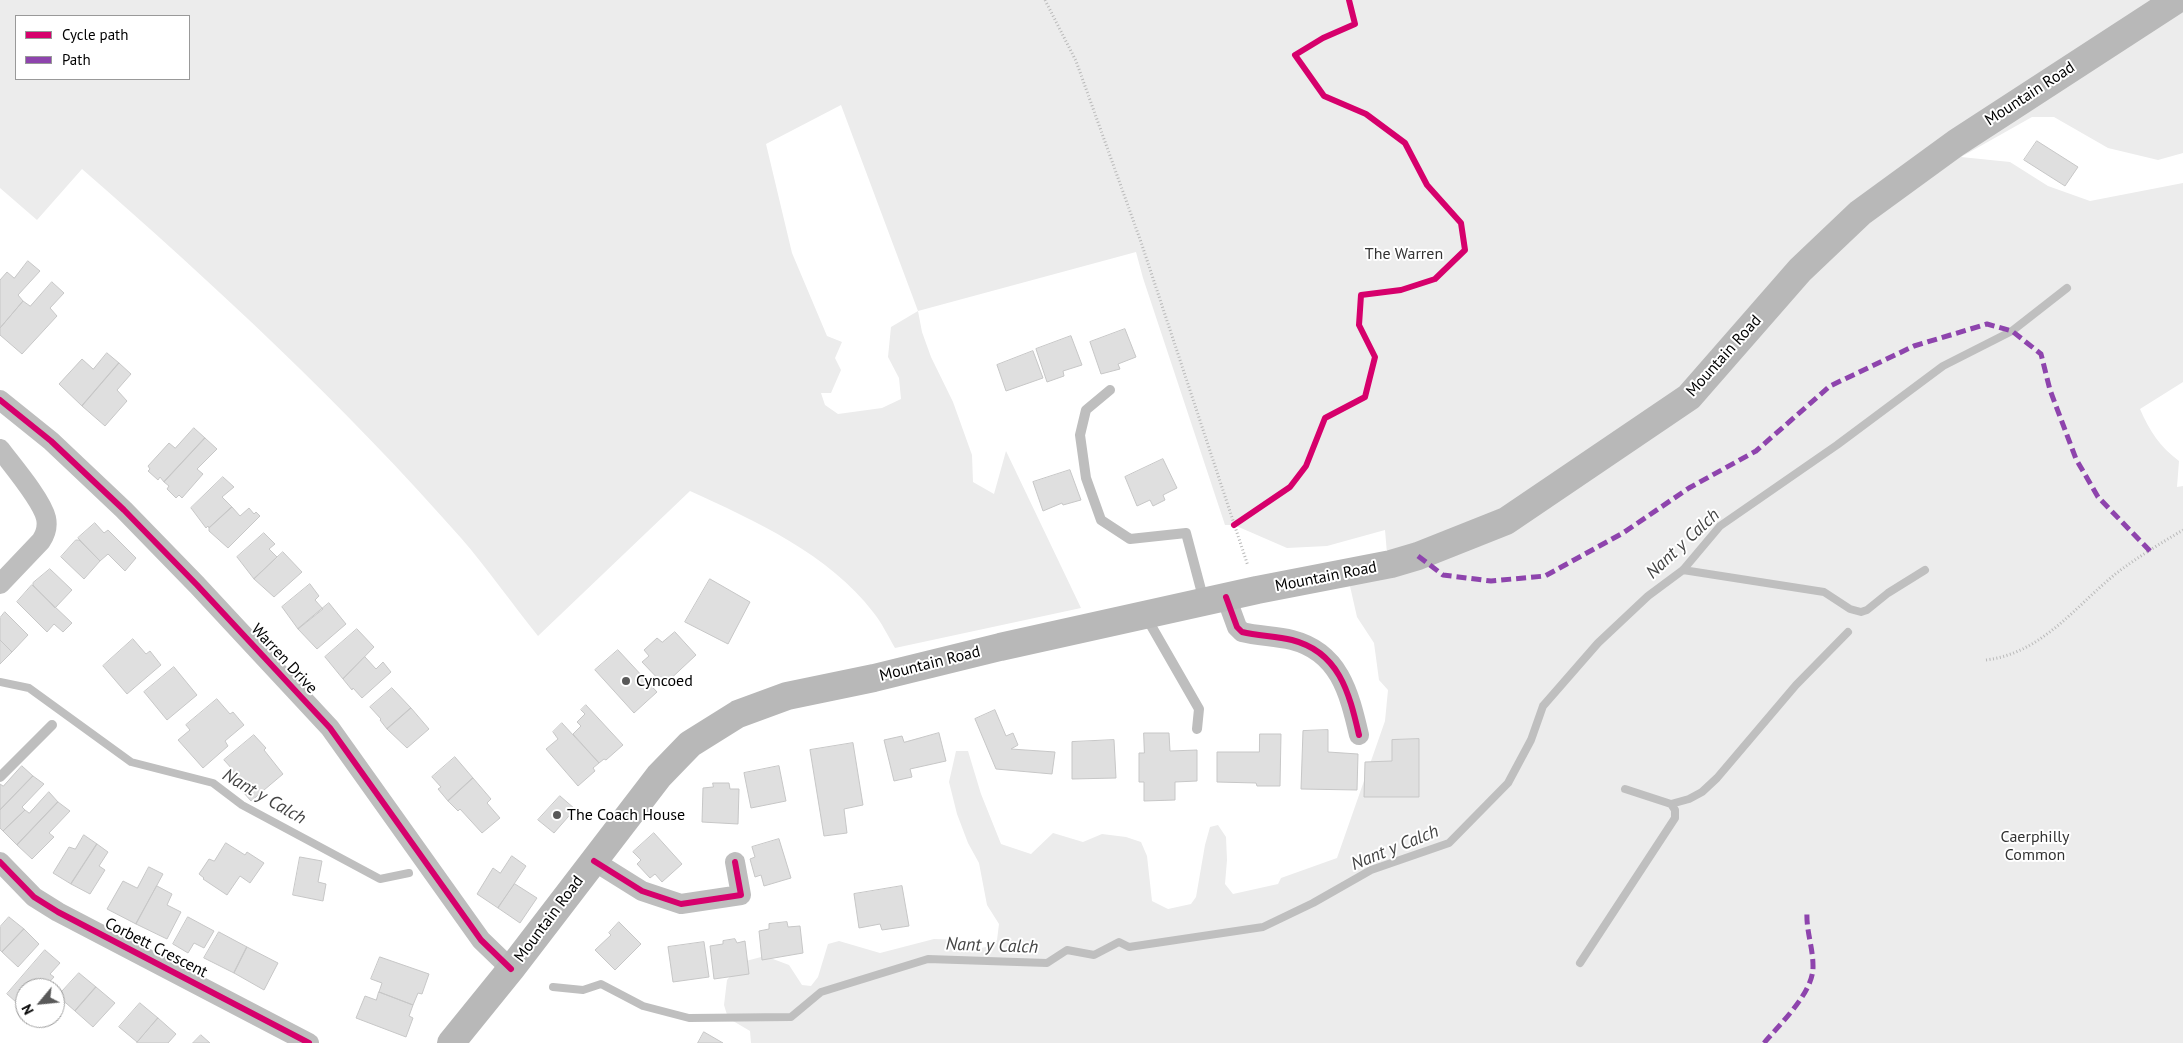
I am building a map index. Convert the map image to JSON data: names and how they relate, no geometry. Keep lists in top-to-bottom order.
{
  "streets": {
    "main road": ["Mountain Road"],
    "street": ["Warren Drive", "Corbett Crescent"]
  },
  "crossings": [
    ["Mountain Road", "Warren Drive"]
  ],
  "water": ["Nant y Calch"],
  "parks": ["The Warren", "Caerphilly Common"],
  "places": ["Cyncoed", "The Coach House"],
  "legend": ["Cycle path", "Path"],
  "north": "bottom left"
}
